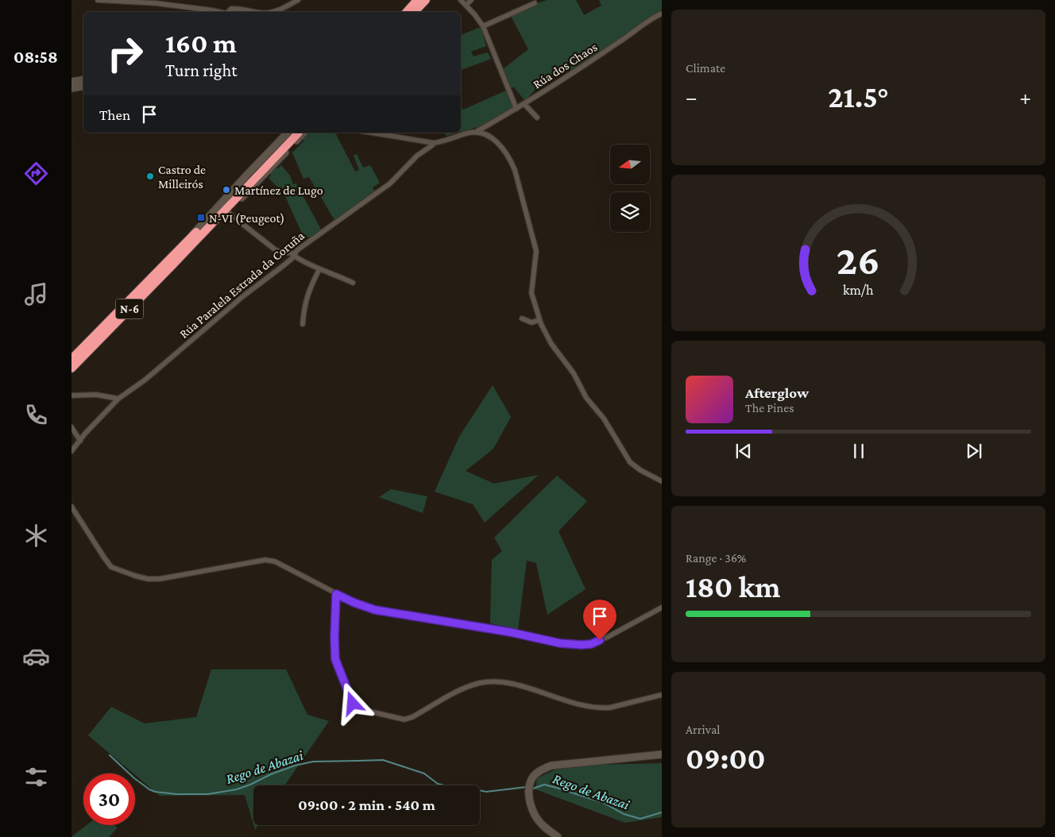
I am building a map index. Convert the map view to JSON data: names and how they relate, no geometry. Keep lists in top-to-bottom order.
{
  "streets": {
    "highway": ["N-6"],
    "street": ["Rúa dos Chaos", "Rúa Paralela Estrada da Coruña"]
  },
  "crossings": [
    ["Rúa dos Chaos", "Rúa Paralela Estrada da Coruña"]
  ],
  "water": ["Rego de Abazai"],
  "places": {
    "other": ["Castro de Milleirós", "Martínez de Lugo"],
    "transit": ["N-VI (Peugeot)"]
  },
  "north": "left",
  "page": {
    "tabs": "08:58",
    "tile": [
      "Climate",
      ["Range · 36%", "180 km"],
      ["Arrival", "09:00"]
    ],
    "turn": ["160 m", "Turn right"],
    "heat": ["−", "21.5°", "+"],
    "then": "Then",
    "song": ["Afterglow", "The Pines"],
    "limit": "30",
    "trip": "09:00 · 2 min · 540 m",
    "gauge": ["26", "km/h"]
  }
}
